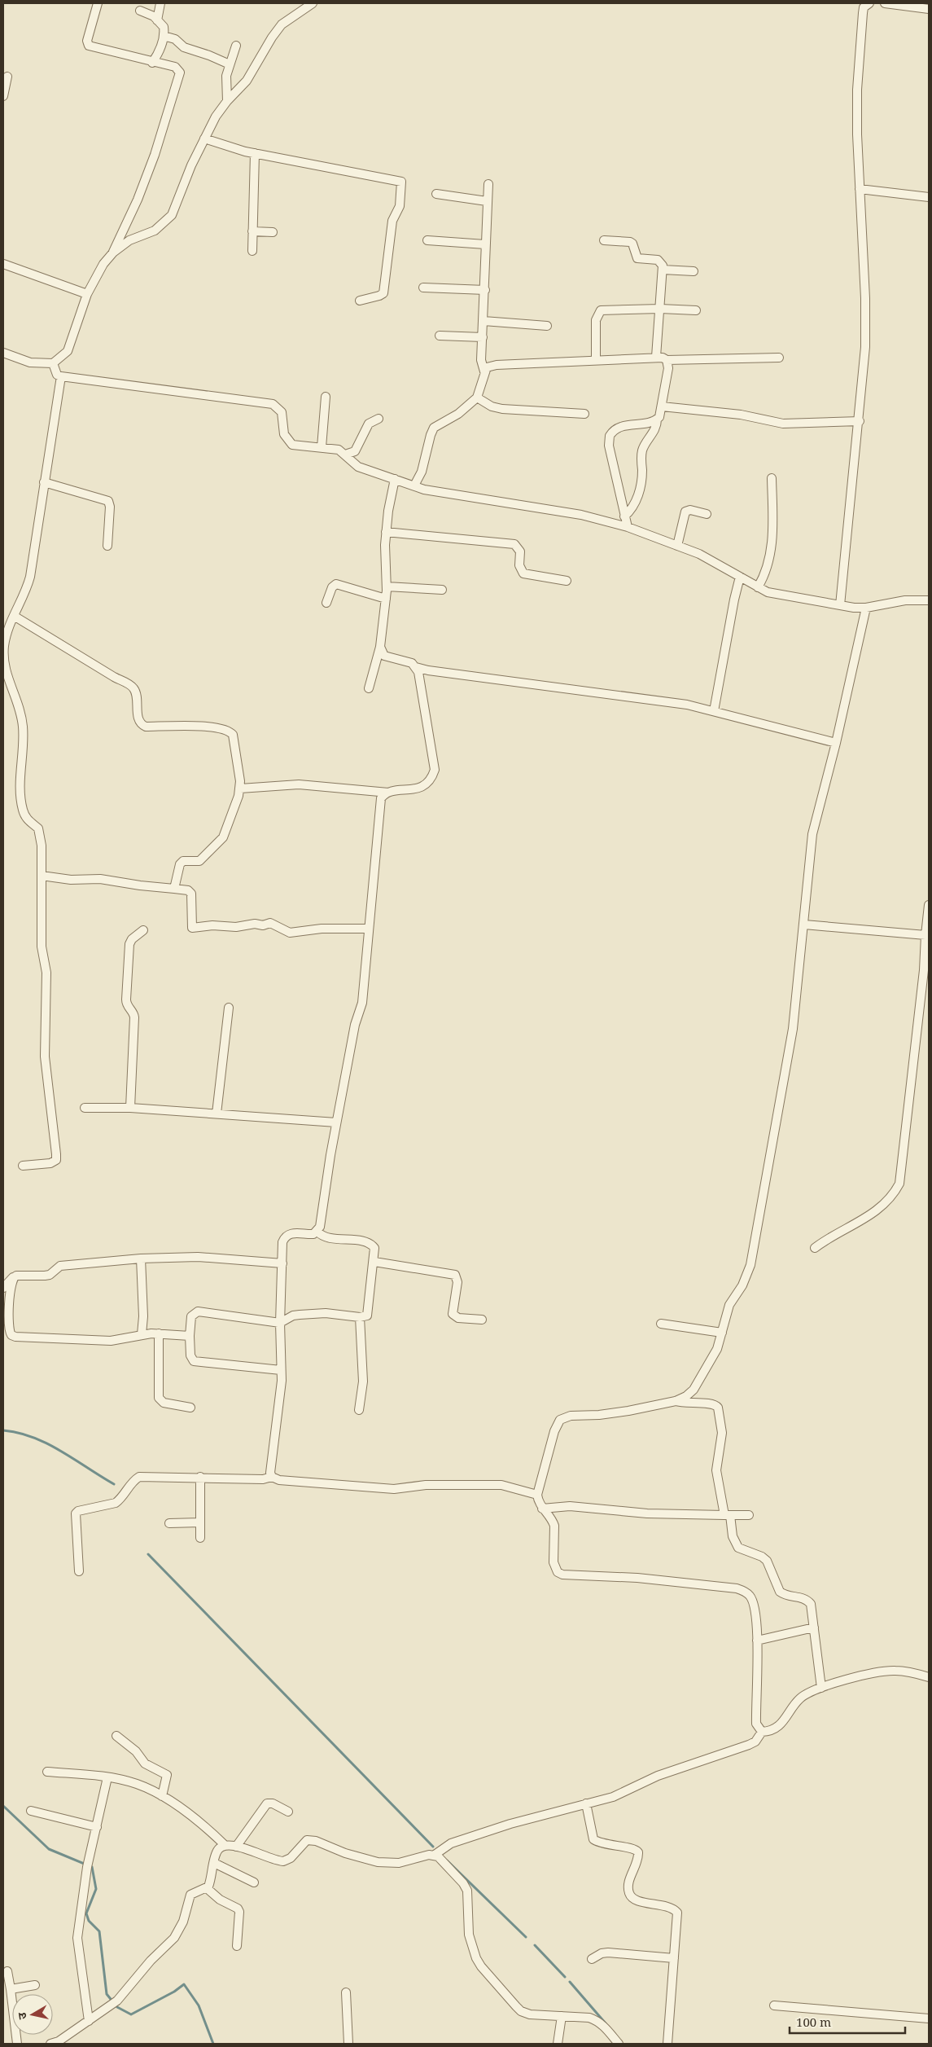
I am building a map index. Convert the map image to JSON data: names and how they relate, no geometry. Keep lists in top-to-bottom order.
{
  "scale_bar": "100 m",
  "north": "left"
}
